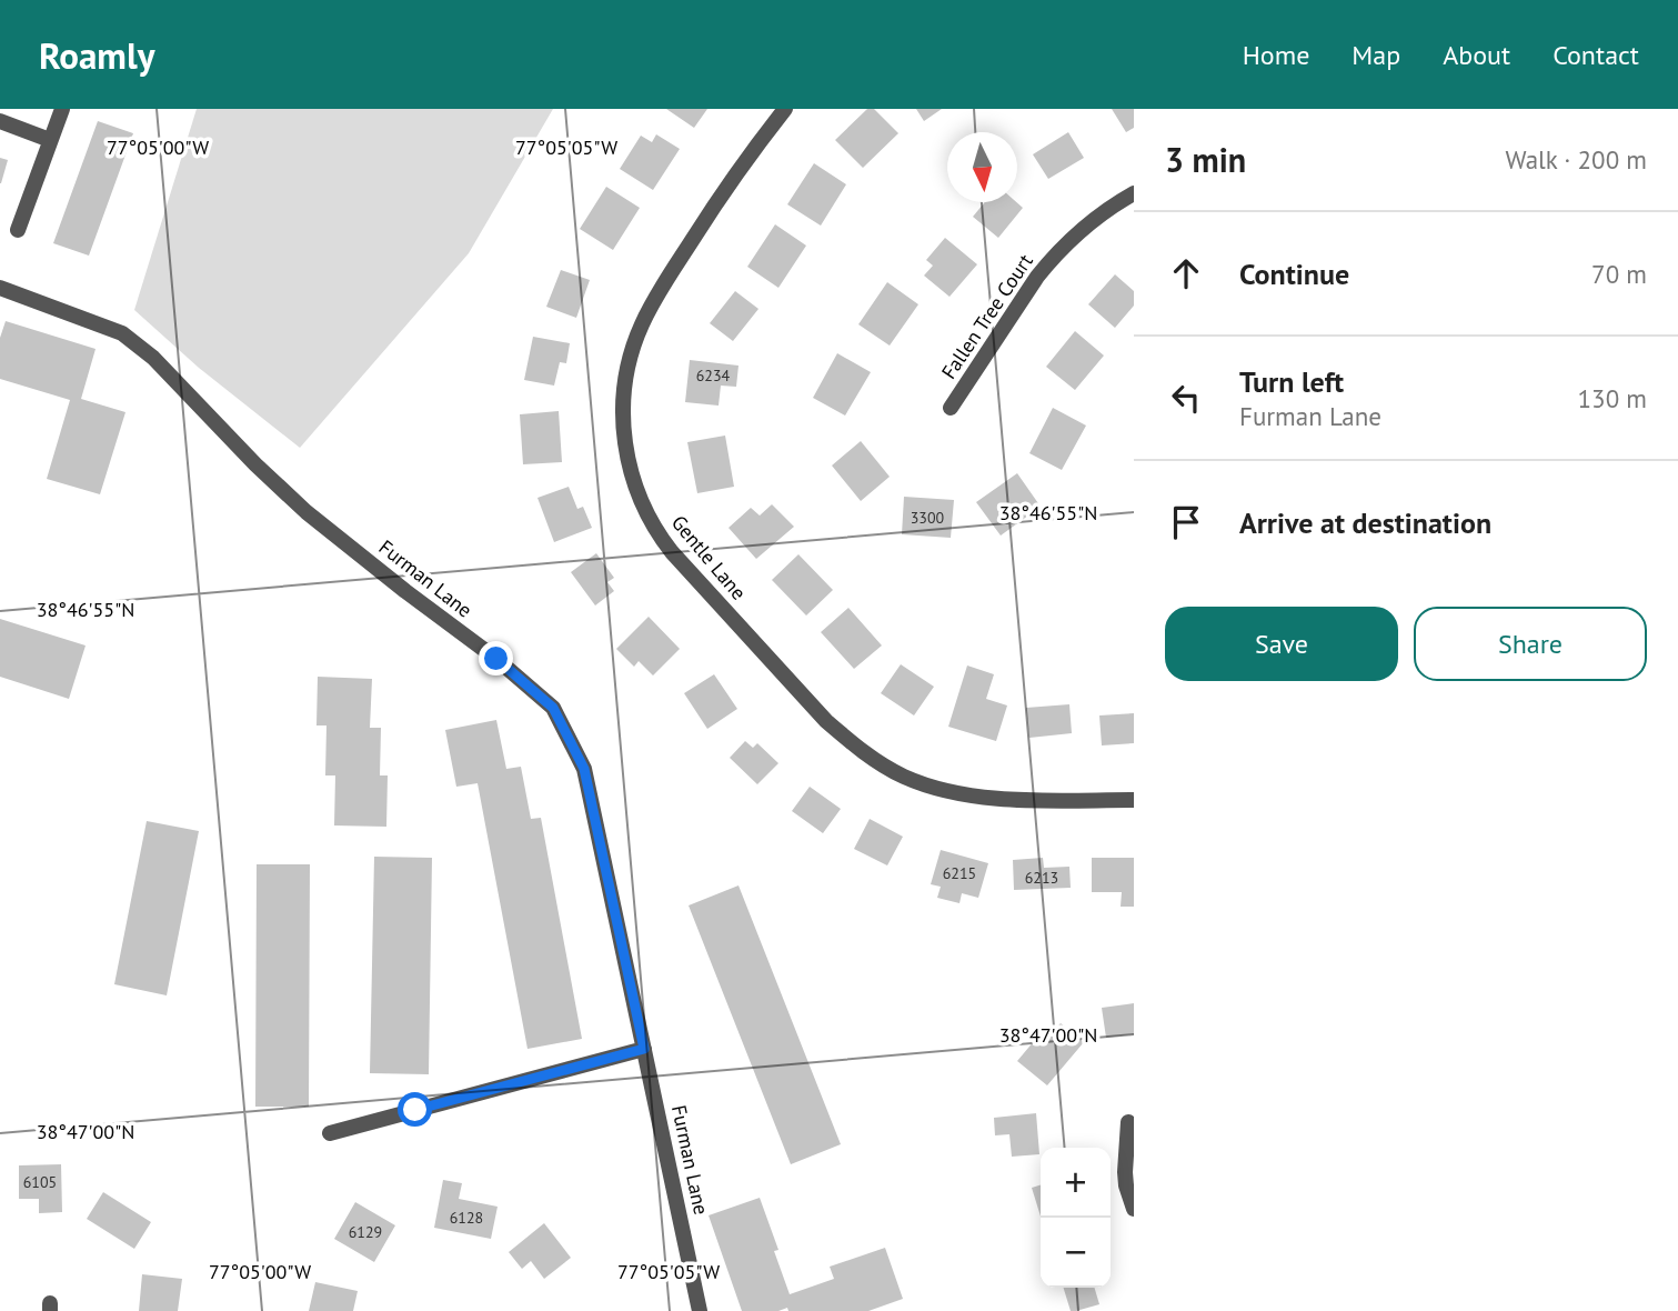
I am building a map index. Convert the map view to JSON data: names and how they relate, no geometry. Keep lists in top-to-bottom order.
{
  "streets": {
    "street": ["Fallen Tree Court", "Gentle Lane", "Furman Lane"]
  },
  "house_numbers": [
    "6234",
    "3300",
    "6215",
    "6213",
    "6105",
    "6128",
    "6129"
  ],
  "north": "bottom",
  "page": {
    "header": "Roamly",
    "nav": [
      "Home",
      "Map",
      "About",
      "Contact"
    ],
    "heading": ["3 min", "Walk · 200 m"],
    "list": [
      ["Continue", "70 m"],
      ["Turn left", "Furman Lane", "130 m"],
      "Arrive at destination"
    ],
    "buttons": ["Save", "Share"],
    "map_buttons": ["+", "−"]
  },
  "coordinates": [
    "77°05'00\"W",
    "77°05'05\"W",
    "38°46'55\"N",
    "38°47'00\"N"
  ]
}
